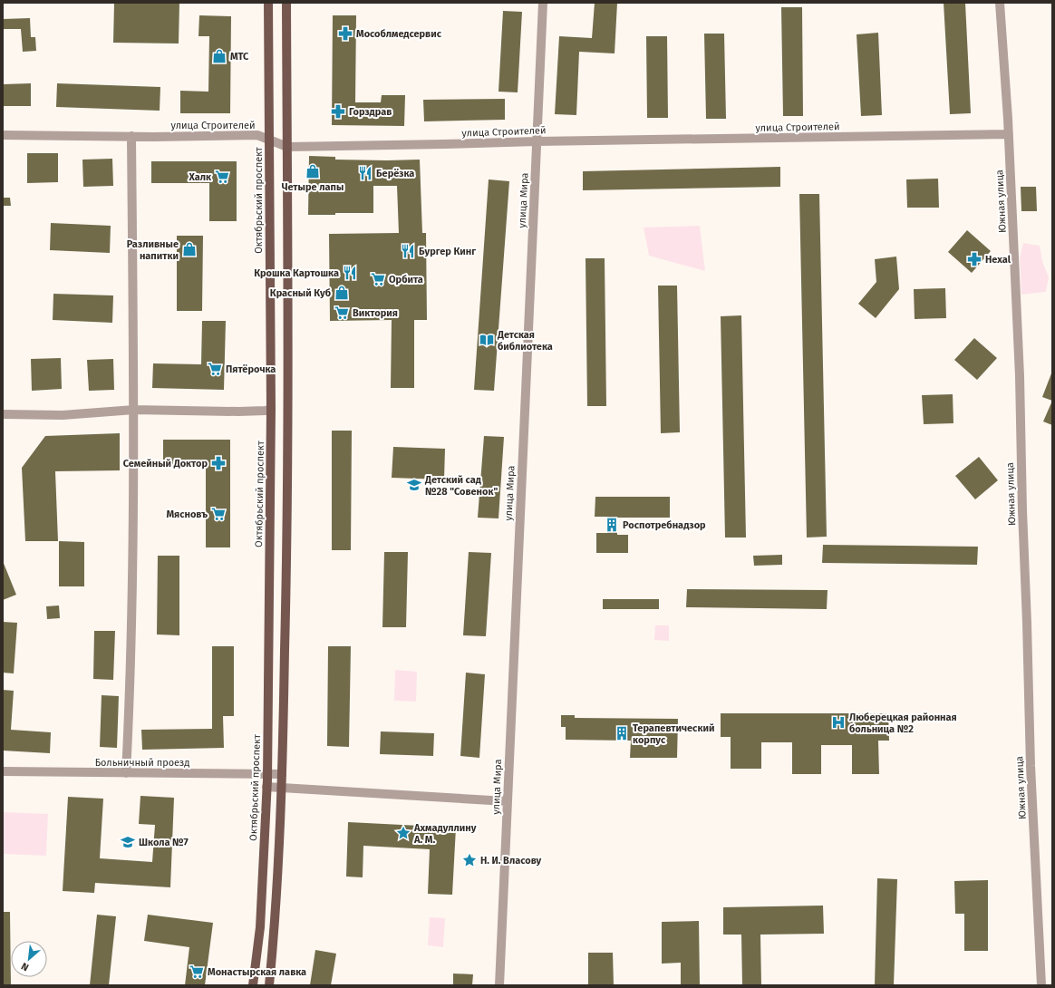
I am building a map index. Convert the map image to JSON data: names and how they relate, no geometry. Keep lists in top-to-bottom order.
{
  "streets": {
    "main road": ["Октябрьский проспект"],
    "street": [
      "улица Строителей",
      "улица Мира",
      "Южная улица",
      "Больничный проезд"
    ]
  },
  "crossings": [
    ["улица Строителей", "Октябрьский проспект"],
    ["улица Строителей", "улица Мира"],
    ["улица Строителей", "Южная улица"],
    ["Октябрьский проспект", "Больничный проезд"]
  ],
  "places": {
    "pharmacy": [
      "Мособлмедсервис",
      "Горздрав",
      "Hexal",
      "Семейный Доктор"
    ],
    "shop": [
      "МТС",
      "Четыре лапы",
      "Разливные напитки",
      "Красный Куб"
    ],
    "restaurant": ["Берёзка", "Бургер Кинг", "Крошка Картошка"],
    "supermarket": [
      "Халк",
      "Орбита",
      "Виктория",
      "Пятёрочка",
      "Мясновъ",
      "Монастырская лавка"
    ],
    "library": ["Детская библиотека"],
    "school or university": ["Детский сад №28 \"Совенок\"", "Школа №7"],
    "building": ["Роспотребнадзор", "Терапевтический корпус"],
    "hospital": ["Люберецкая районная больница №2"],
    "place": ["Ахмадуллину А. М.", "Н. И. Власову"]
  },
  "north": "bottom left"
}
